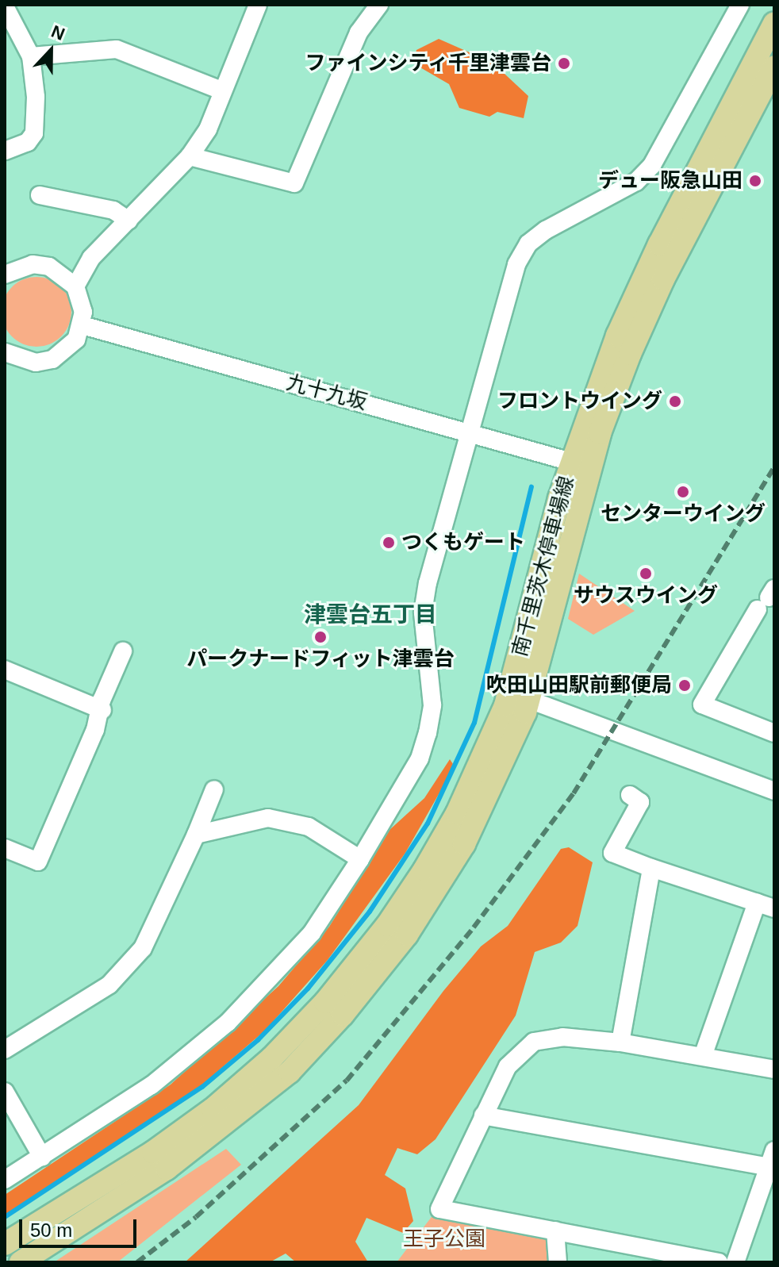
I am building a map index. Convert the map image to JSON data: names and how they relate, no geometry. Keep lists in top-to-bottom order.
{
  "streets": {
    "main road": ["南千里茨木停車場線"],
    "street": ["九十九坂"]
  },
  "crossings": [
    ["九十九坂", "南千里茨木停車場線"]
  ],
  "districts": ["津雲台五丁目"],
  "parks": ["王子公園"],
  "places": [
    "ファインシティ千里津雲台",
    "デュー阪急山田",
    "フロントウイング",
    "センターウイング",
    "つくもゲート",
    "サウスウイング",
    "パークナードフィット津雲台",
    "吹田山田駅前郵便局"
  ],
  "scale_bar": "50 m",
  "north": "top"
}
